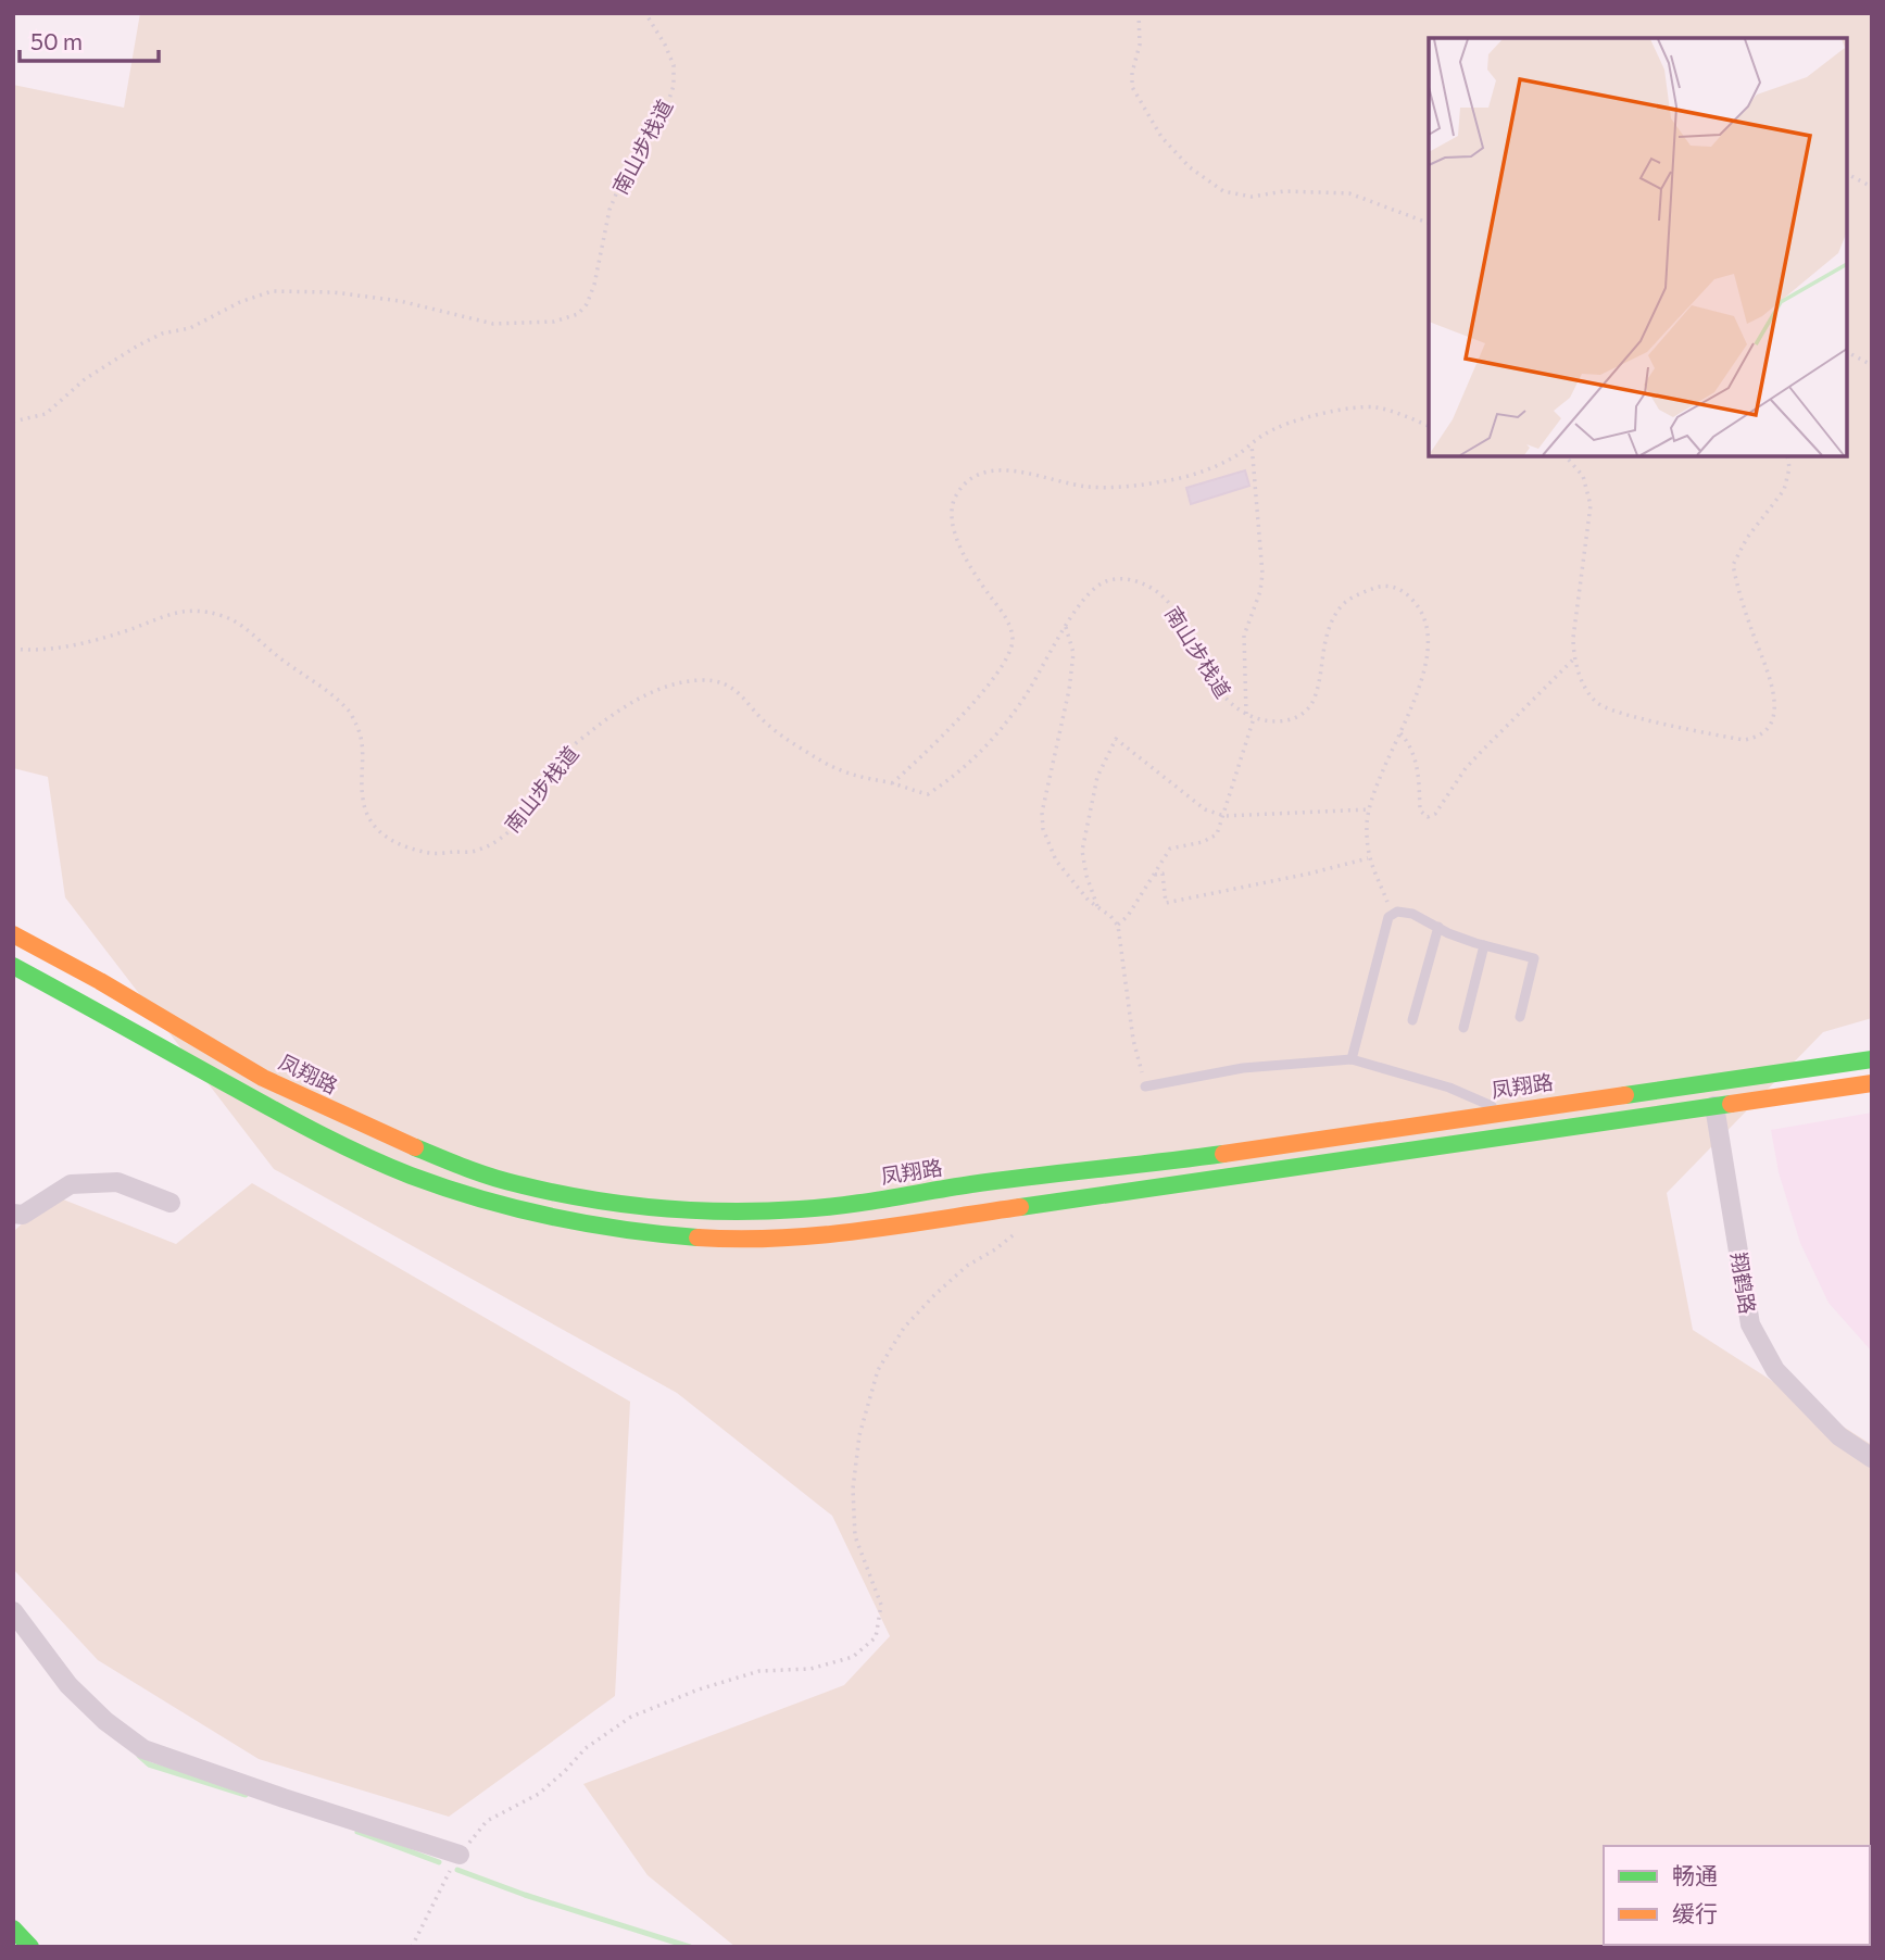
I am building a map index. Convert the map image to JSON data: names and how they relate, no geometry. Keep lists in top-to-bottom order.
{
  "streets": {
    "main road": ["凤翔路"],
    "street": ["翔鹤路"],
    "path": ["南山步栈道"]
  },
  "legend": ["畅通", "缓行"],
  "scale_bar": "50 m"
}
